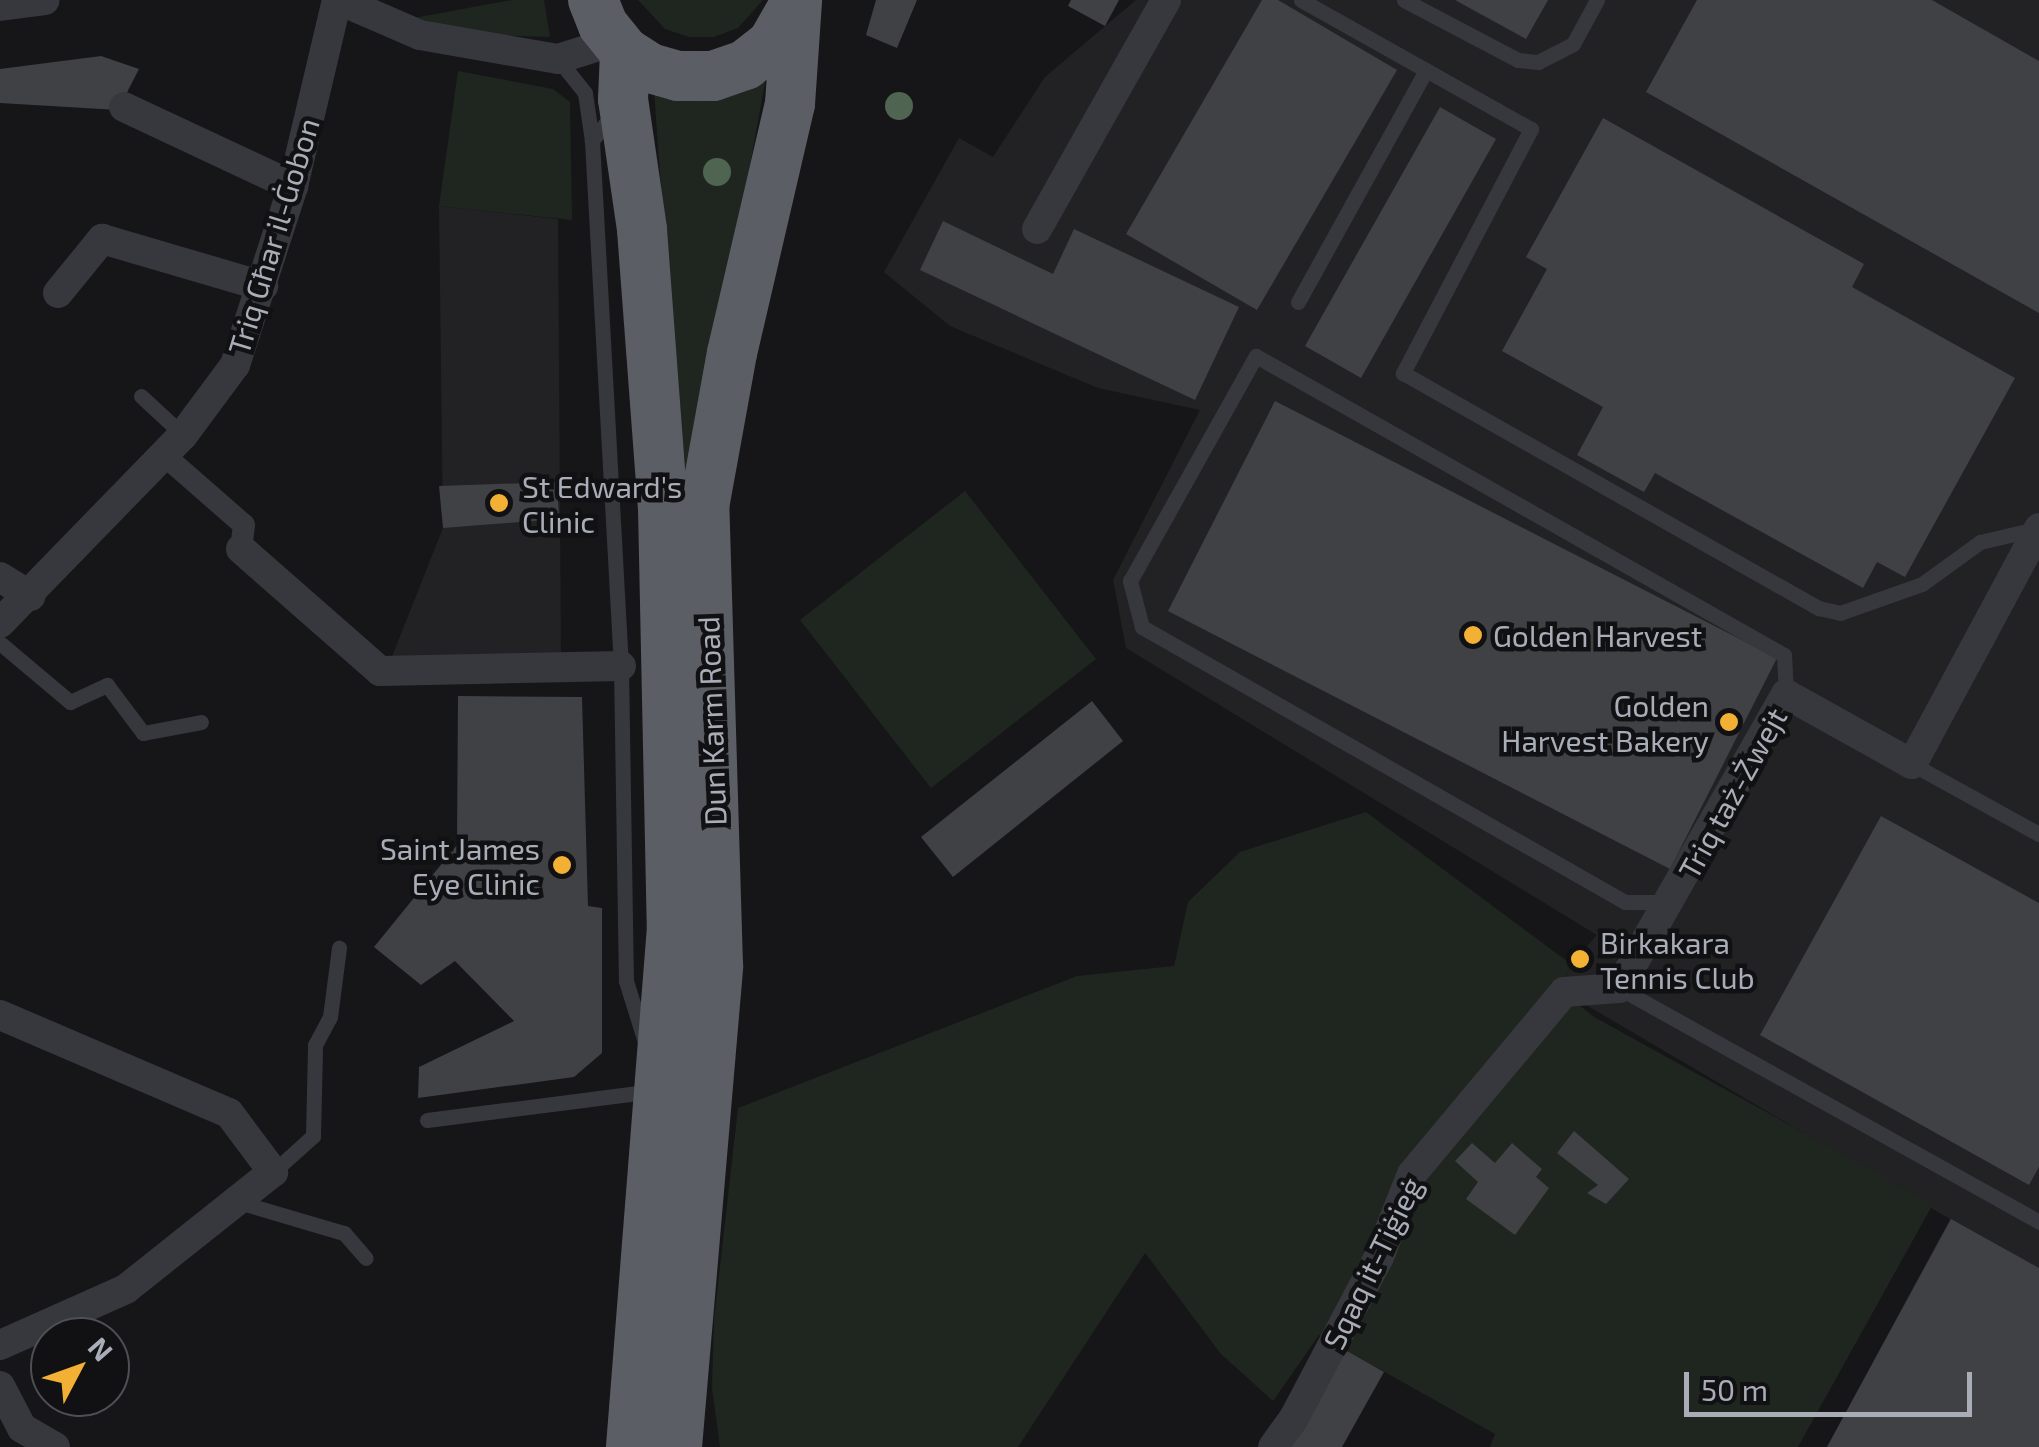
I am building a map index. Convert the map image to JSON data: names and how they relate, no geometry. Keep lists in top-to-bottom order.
{
  "streets": {
    "highway": ["Dun Karm Road"],
    "street": ["Triq Għar il-Ġobon", "Triq taż-Żwejt", "Sqaq it-Tiġieġ"]
  },
  "crossings": [
    ["Triq taż-Żwejt", "Sqaq it-Tiġieġ"]
  ],
  "places": [
    "St Edward's Clinic",
    "Golden Harvest",
    "Golden Harvest Bakery",
    "Saint James Eye Clinic",
    "Birkakara Tennis Club"
  ],
  "scale_bar": "50 m",
  "north": "top right"
}
